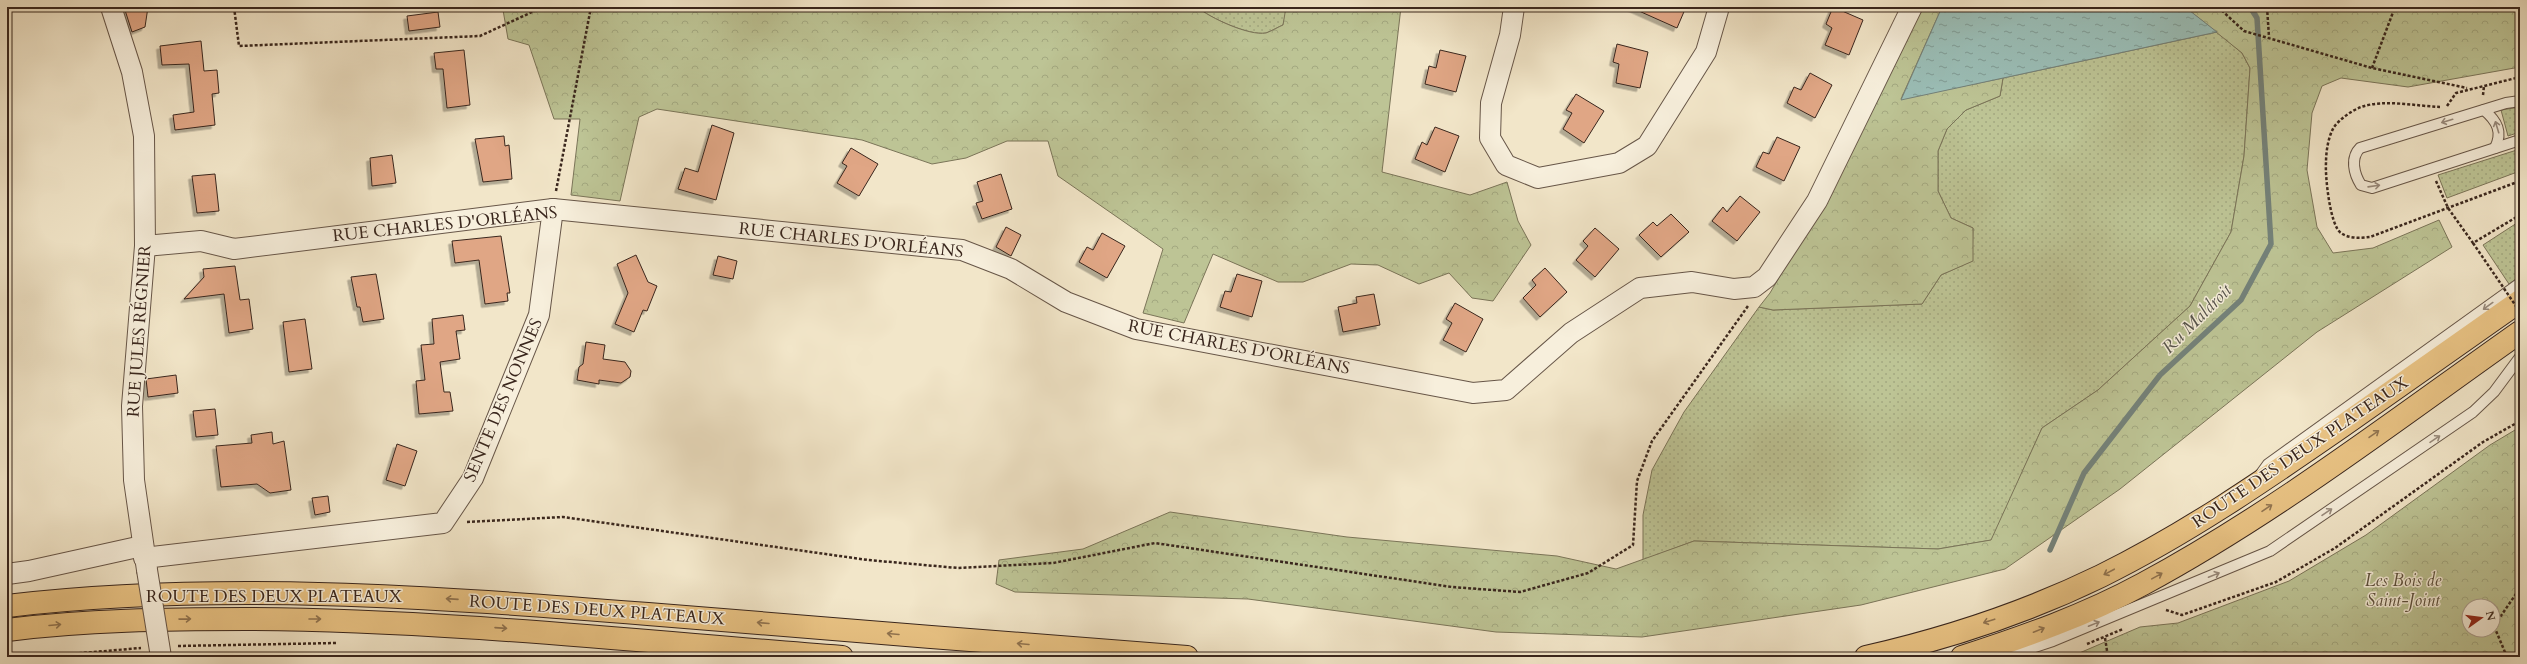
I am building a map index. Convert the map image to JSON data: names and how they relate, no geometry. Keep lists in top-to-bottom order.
{
  "streets": {
    "main road": ["ROUTE DES DEUX PLATEAUX"],
    "street": ["RUE CHARLES D'ORLÉANS", "RUE JULES RÉGNIER", "SENTE DES NONNES"]
  },
  "crossings": [
    ["RUE CHARLES D'ORLÉANS", "RUE JULES RÉGNIER"],
    ["RUE CHARLES D'ORLÉANS", "SENTE DES NONNES"]
  ],
  "water": ["Ru Maldroit"],
  "parks": ["Les Bois de Saint-Joint"],
  "north": "right"
}
